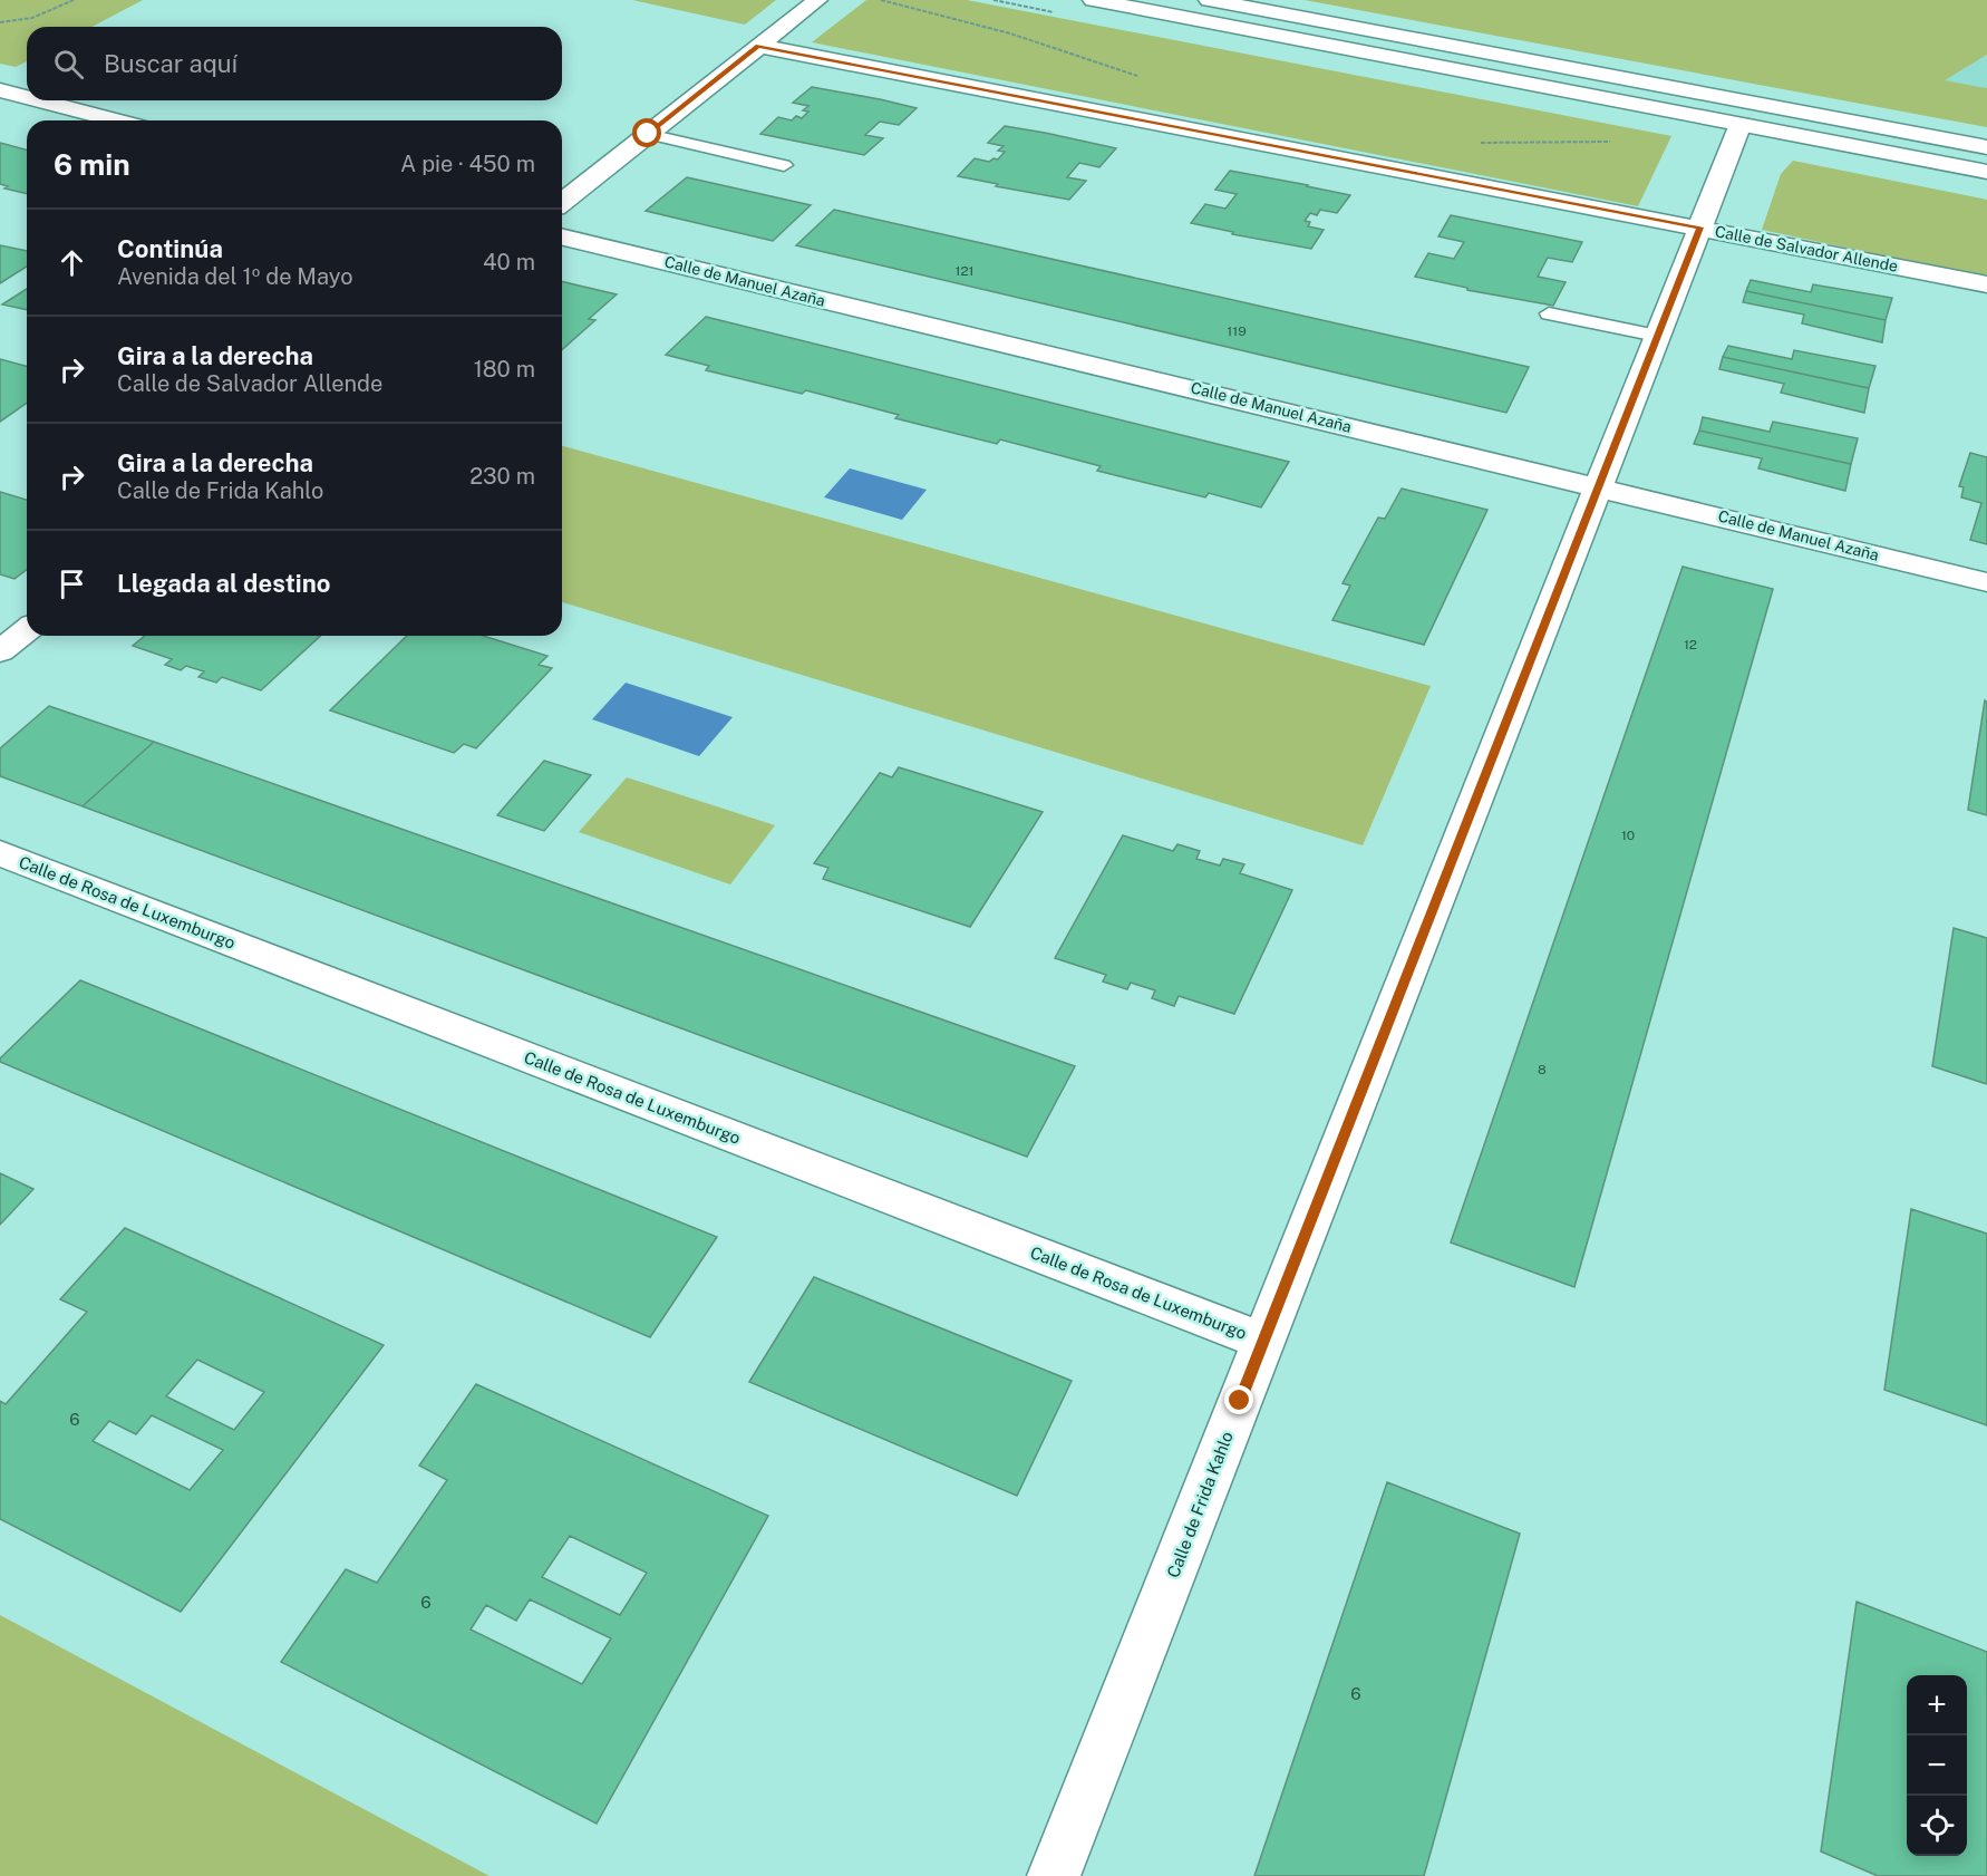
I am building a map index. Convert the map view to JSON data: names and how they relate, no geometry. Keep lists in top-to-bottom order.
{
  "streets": {
    "street": [
      "Calle de Salvador Allende",
      "Calle de Manuel Azaña",
      "Calle de Rosa de Luxemburgo",
      "Calle de Frida Kahlo"
    ]
  },
  "crossings": [
    ["Calle de Salvador Allende", "Calle de Frida Kahlo"],
    ["Calle de Manuel Azaña", "Calle de Frida Kahlo"],
    ["Calle de Rosa de Luxemburgo", "Calle de Frida Kahlo"]
  ],
  "house_numbers": [
    "121",
    "119",
    "12",
    "10",
    "8",
    "6",
    "6",
    "6"
  ],
  "page": {
    "search": "Buscar aquí",
    "heading": ["6 min", "A pie · 450 m"],
    "list": [
      ["Continúa", "Avenida del 1º de Mayo", "40 m"],
      ["Gira a la derecha", "Calle de Salvador Allende", "180 m"],
      ["Gira a la derecha", "Calle de Frida Kahlo", "230 m"],
      "Llegada al destino"
    ],
    "map_buttons": ["+", "−"]
  }
}
